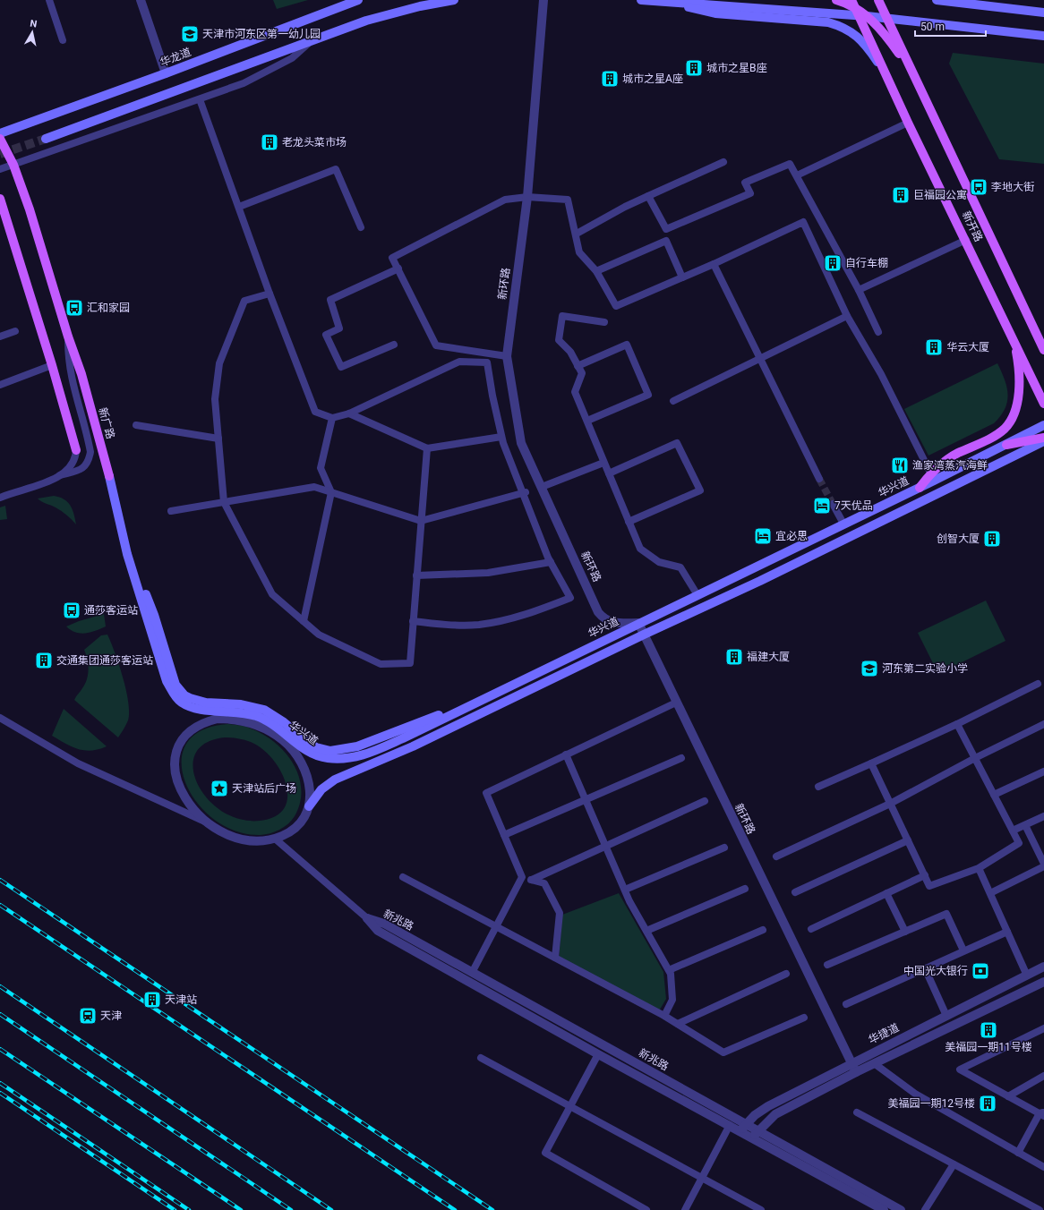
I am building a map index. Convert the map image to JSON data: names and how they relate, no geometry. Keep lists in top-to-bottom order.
{
  "streets": {
    "main road": [
      "华龙道",
      "新开路",
      "新广路",
      "华兴道"
    ],
    "street": ["新环路", "新兆路", "华捷道"]
  },
  "crossings": [
    ["新环路", "华兴道"],
    ["新环路", "华捷道"],
    ["新广路", "华兴道"],
    ["新兆路", "华捷道"]
  ],
  "places": {
    "school or university": ["天津市河东区第一幼儿园", "河东第二实验小学"],
    "building": [
      "城市之星B座",
      "城市之星A座",
      "老龙头菜市场",
      "巨福园公寓",
      "自行车棚",
      "华云大厦",
      "创智大厦",
      "福建大厦",
      "交通集团通莎客运站",
      "天津站",
      "美福园一期11号楼",
      "美福园一期12号楼"
    ],
    "bus stop": ["李地大街", "汇和家园", "通莎客运站"],
    "restaurant": ["渔家湾蒸汽海鲜"],
    "hotel": ["7天优品", "宜必思"],
    "place": ["天津站后广场"],
    "bank": ["中国光大银行"],
    "station": ["天津"]
  },
  "scale_bar": "50 m",
  "north": "top"
}
